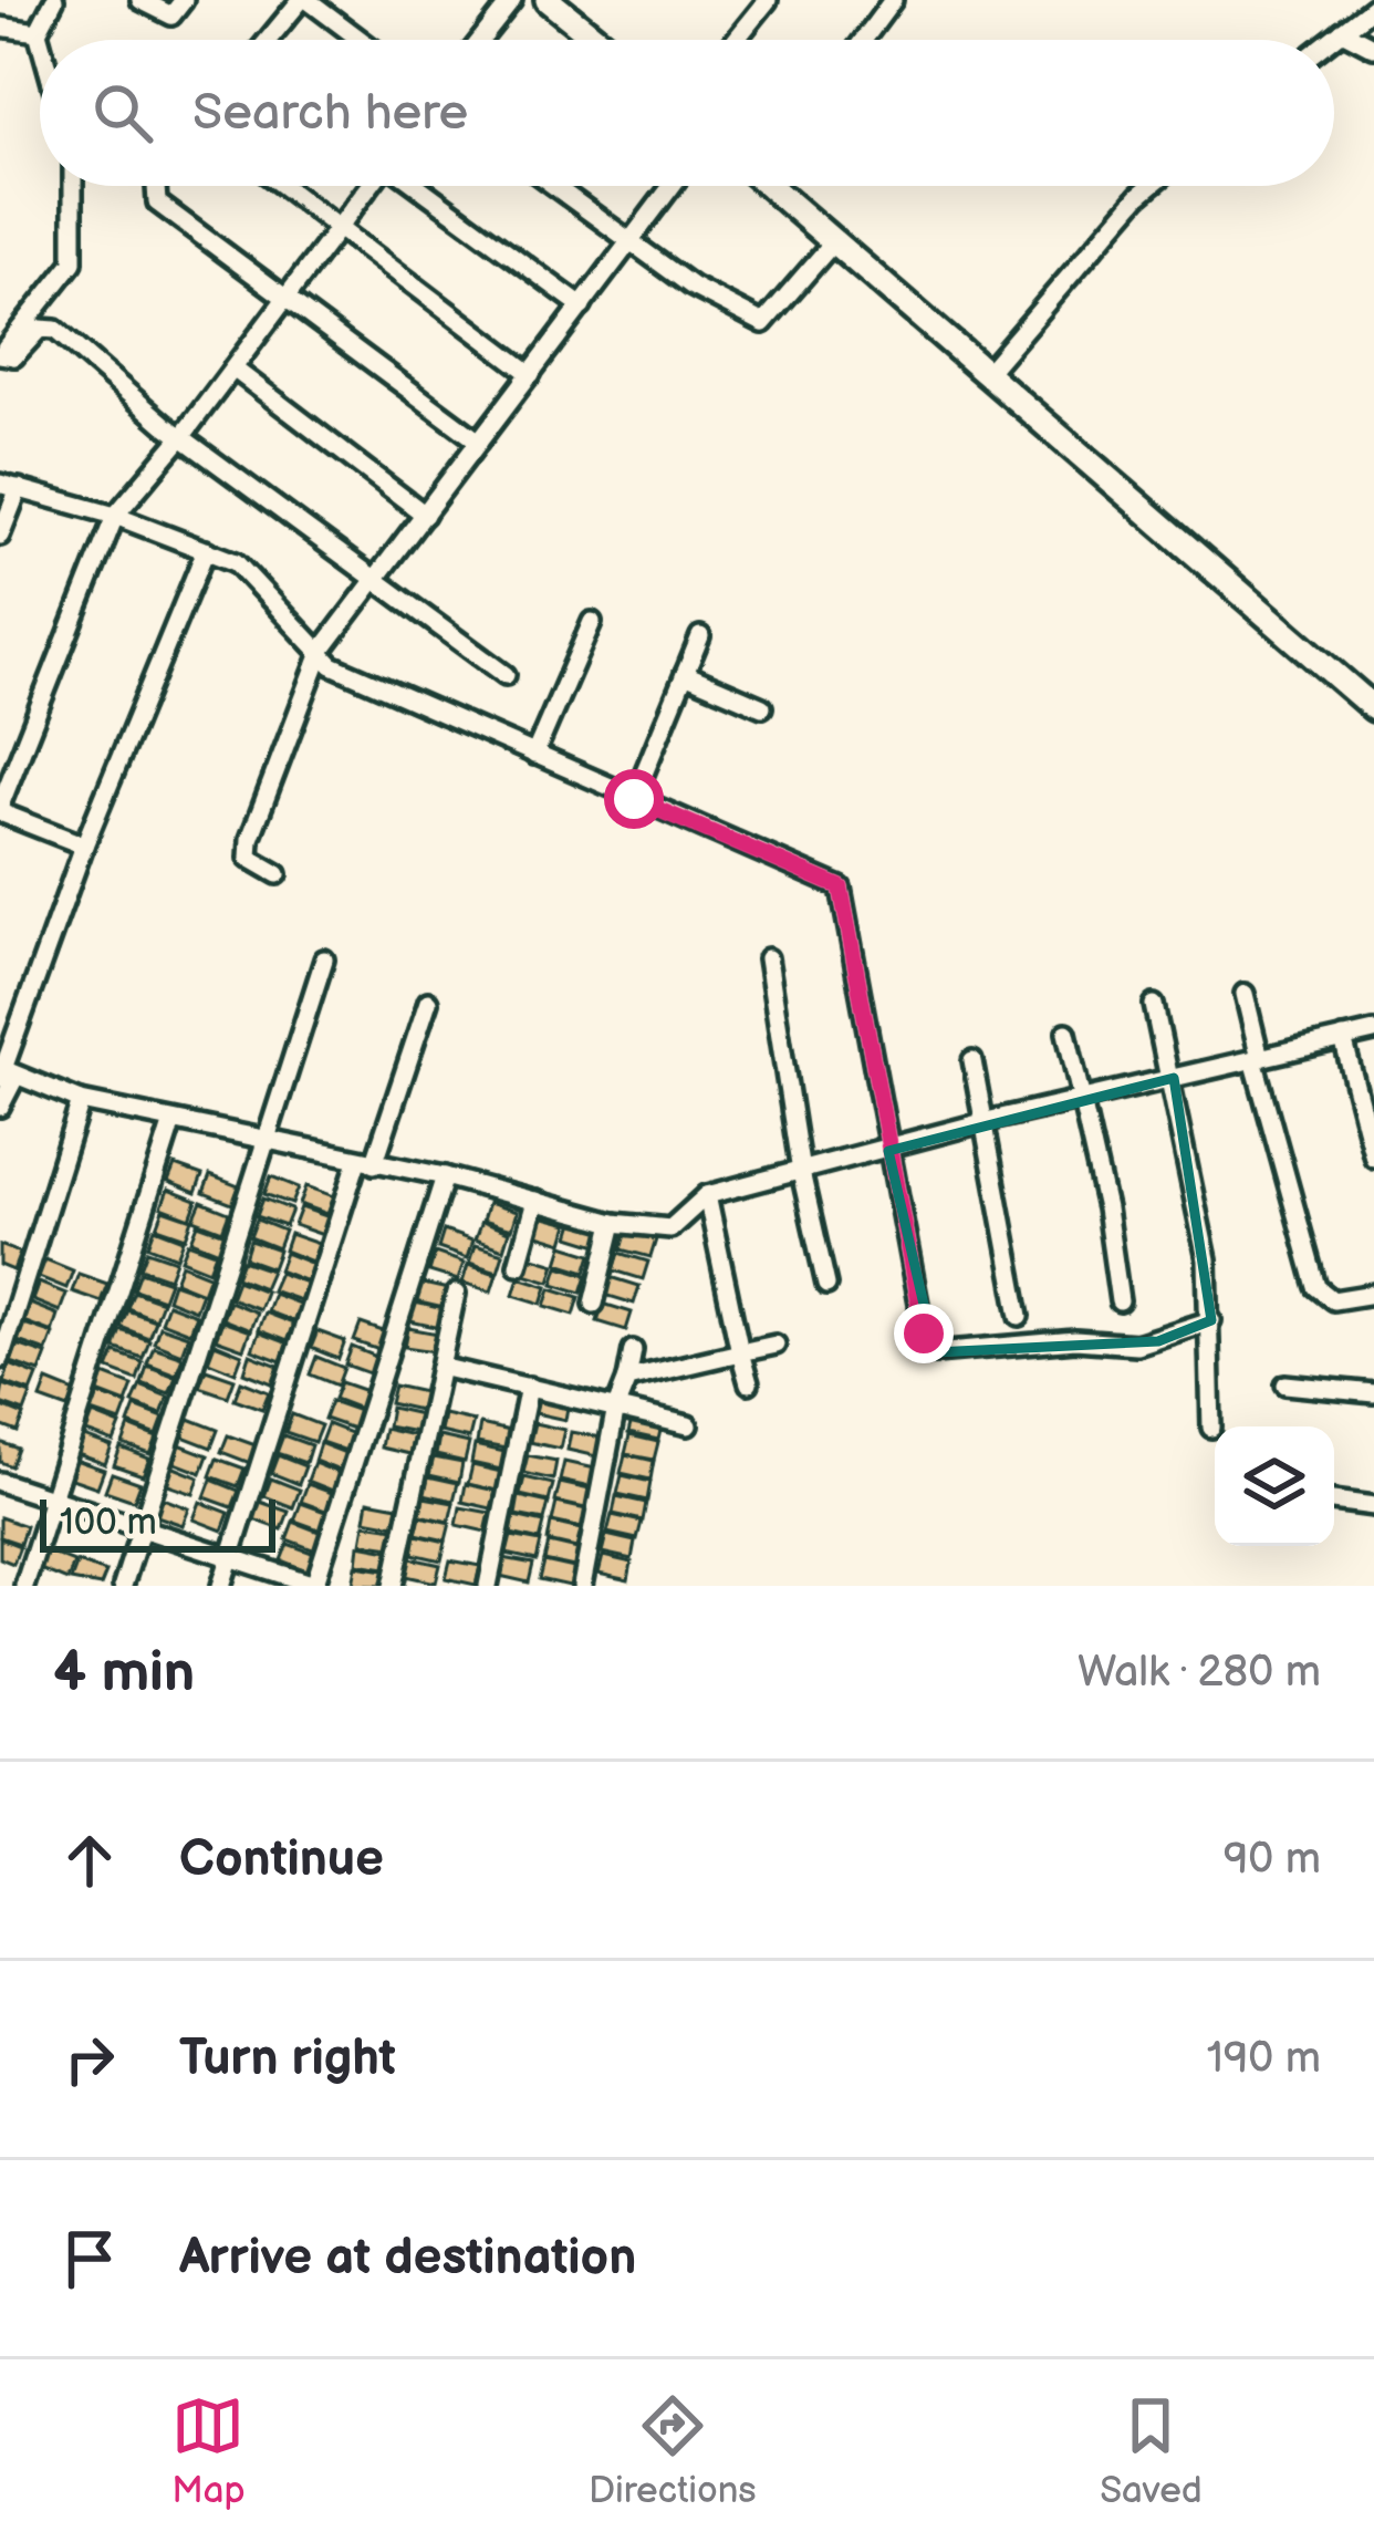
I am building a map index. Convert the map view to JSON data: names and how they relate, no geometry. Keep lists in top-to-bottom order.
{
  "scale_bar": "100 m",
  "page": {
    "search": "Search here",
    "scale": "100 m",
    "heading": ["4 min", "Walk · 280 m"],
    "list": [
      ["Continue", "90 m"],
      ["Turn right", "190 m"],
      "Arrive at destination"
    ],
    "nav": ["Map", "Directions", "Saved"]
  }
}
